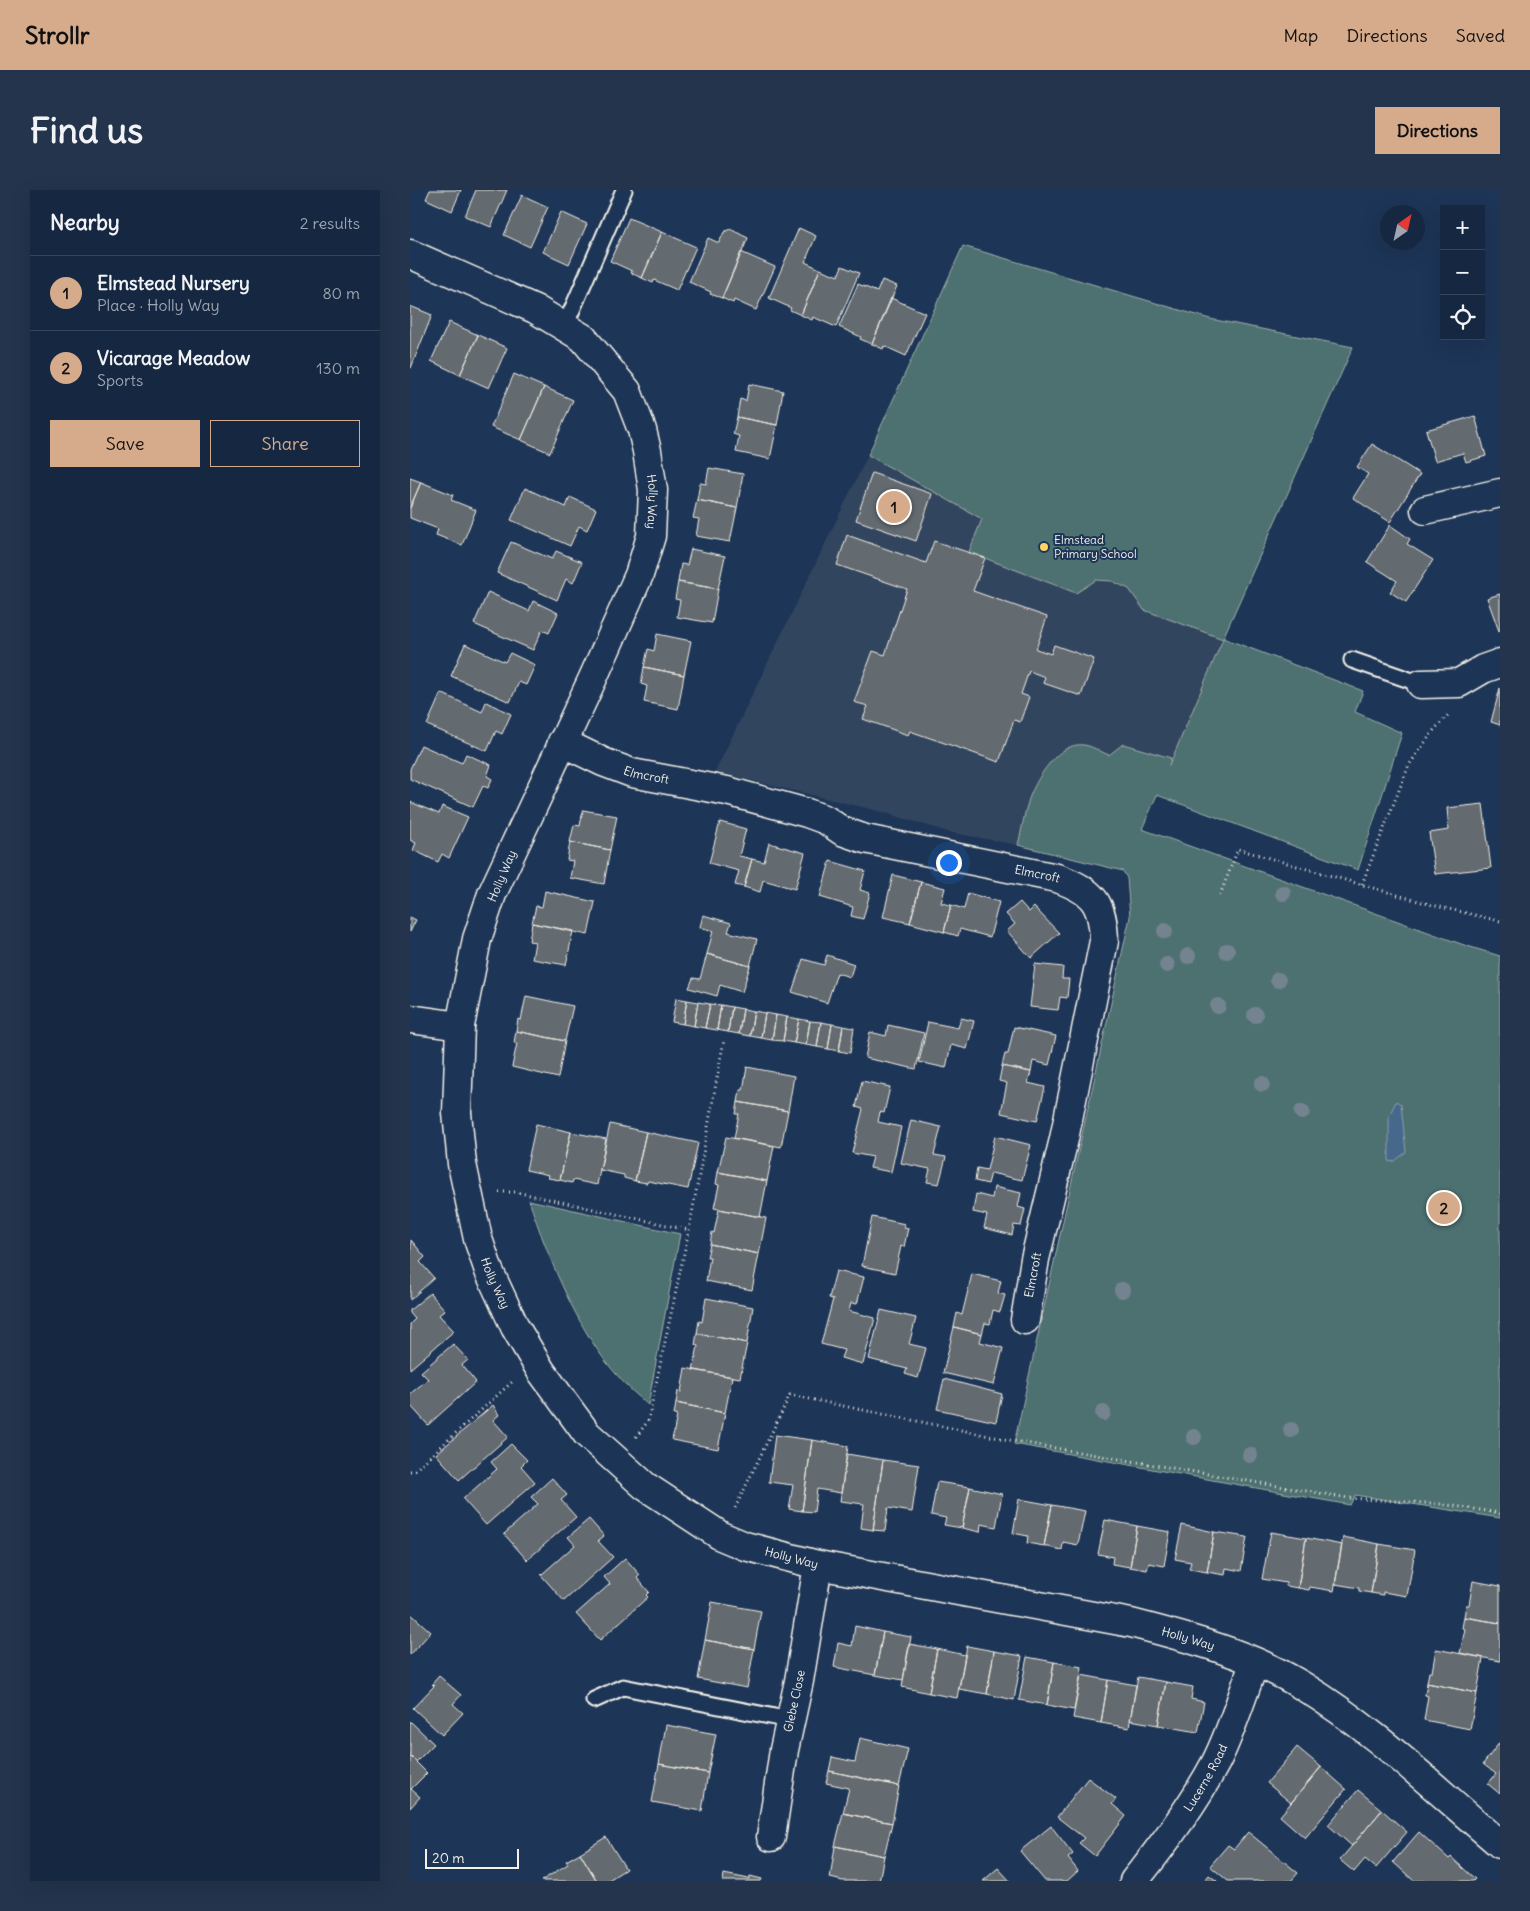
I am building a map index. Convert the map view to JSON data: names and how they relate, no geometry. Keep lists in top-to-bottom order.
{
  "streets": {
    "street": [
      "Holly Way",
      "Elmcroft",
      "Glebe Close",
      "Lucerne Road"
    ]
  },
  "crossings": [
    ["Holly Way", "Elmcroft"],
    ["Holly Way", "Glebe Close"],
    ["Holly Way", "Lucerne Road"]
  ],
  "places": ["Elmstead Primary School"],
  "scale_bar": "20 m",
  "north": "top right",
  "page": {
    "header": "Strollr",
    "nav": ["Map", "Directions", "Saved"],
    "buttons": [
      "Directions",
      ["Save", "Share"]
    ],
    "title": "Find us",
    "heading": ["Nearby", "2 results"],
    "map_buttons": ["+", "−"],
    "list": [
      {
        "mark": "1",
        "name": "Elmstead Nursery",
        "note": "Place · Holly Way",
        "value": "80 m"
      },
      {
        "mark": "2",
        "name": "Vicarage Meadow",
        "note": "Sports",
        "value": "130 m"
      }
    ],
    "pins": ["1", "2"],
    "scale": "20 m"
  }
}
